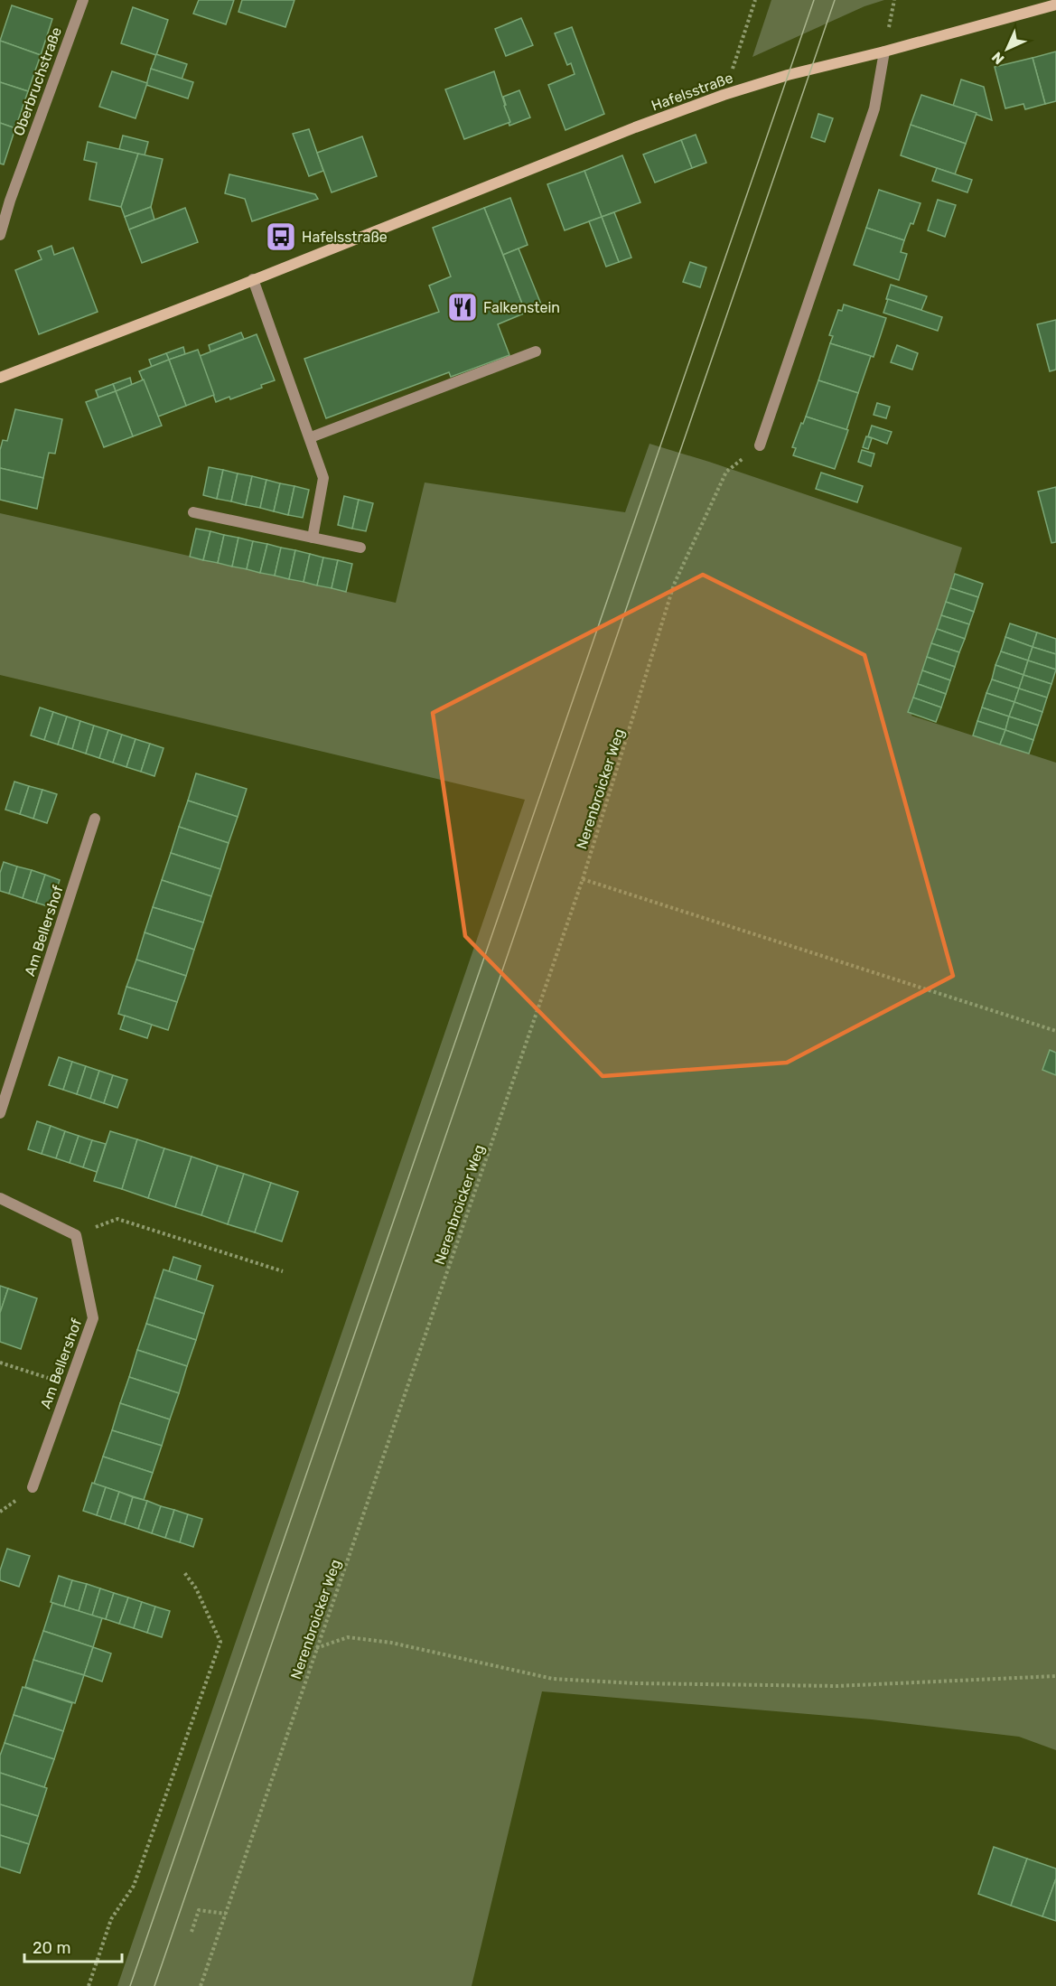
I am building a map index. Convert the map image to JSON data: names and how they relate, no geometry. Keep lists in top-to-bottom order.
{
  "streets": {
    "main road": ["Hafelsstraße"],
    "street": ["Oberbruchstraße", "Am Bellershof"],
    "path": ["Nerenbroicker Weg"]
  },
  "places": {
    "bus stop": ["Hafelsstraße"],
    "restaurant": ["Falkenstein"]
  },
  "scale_bar": "20 m",
  "north": "bottom left"
}
